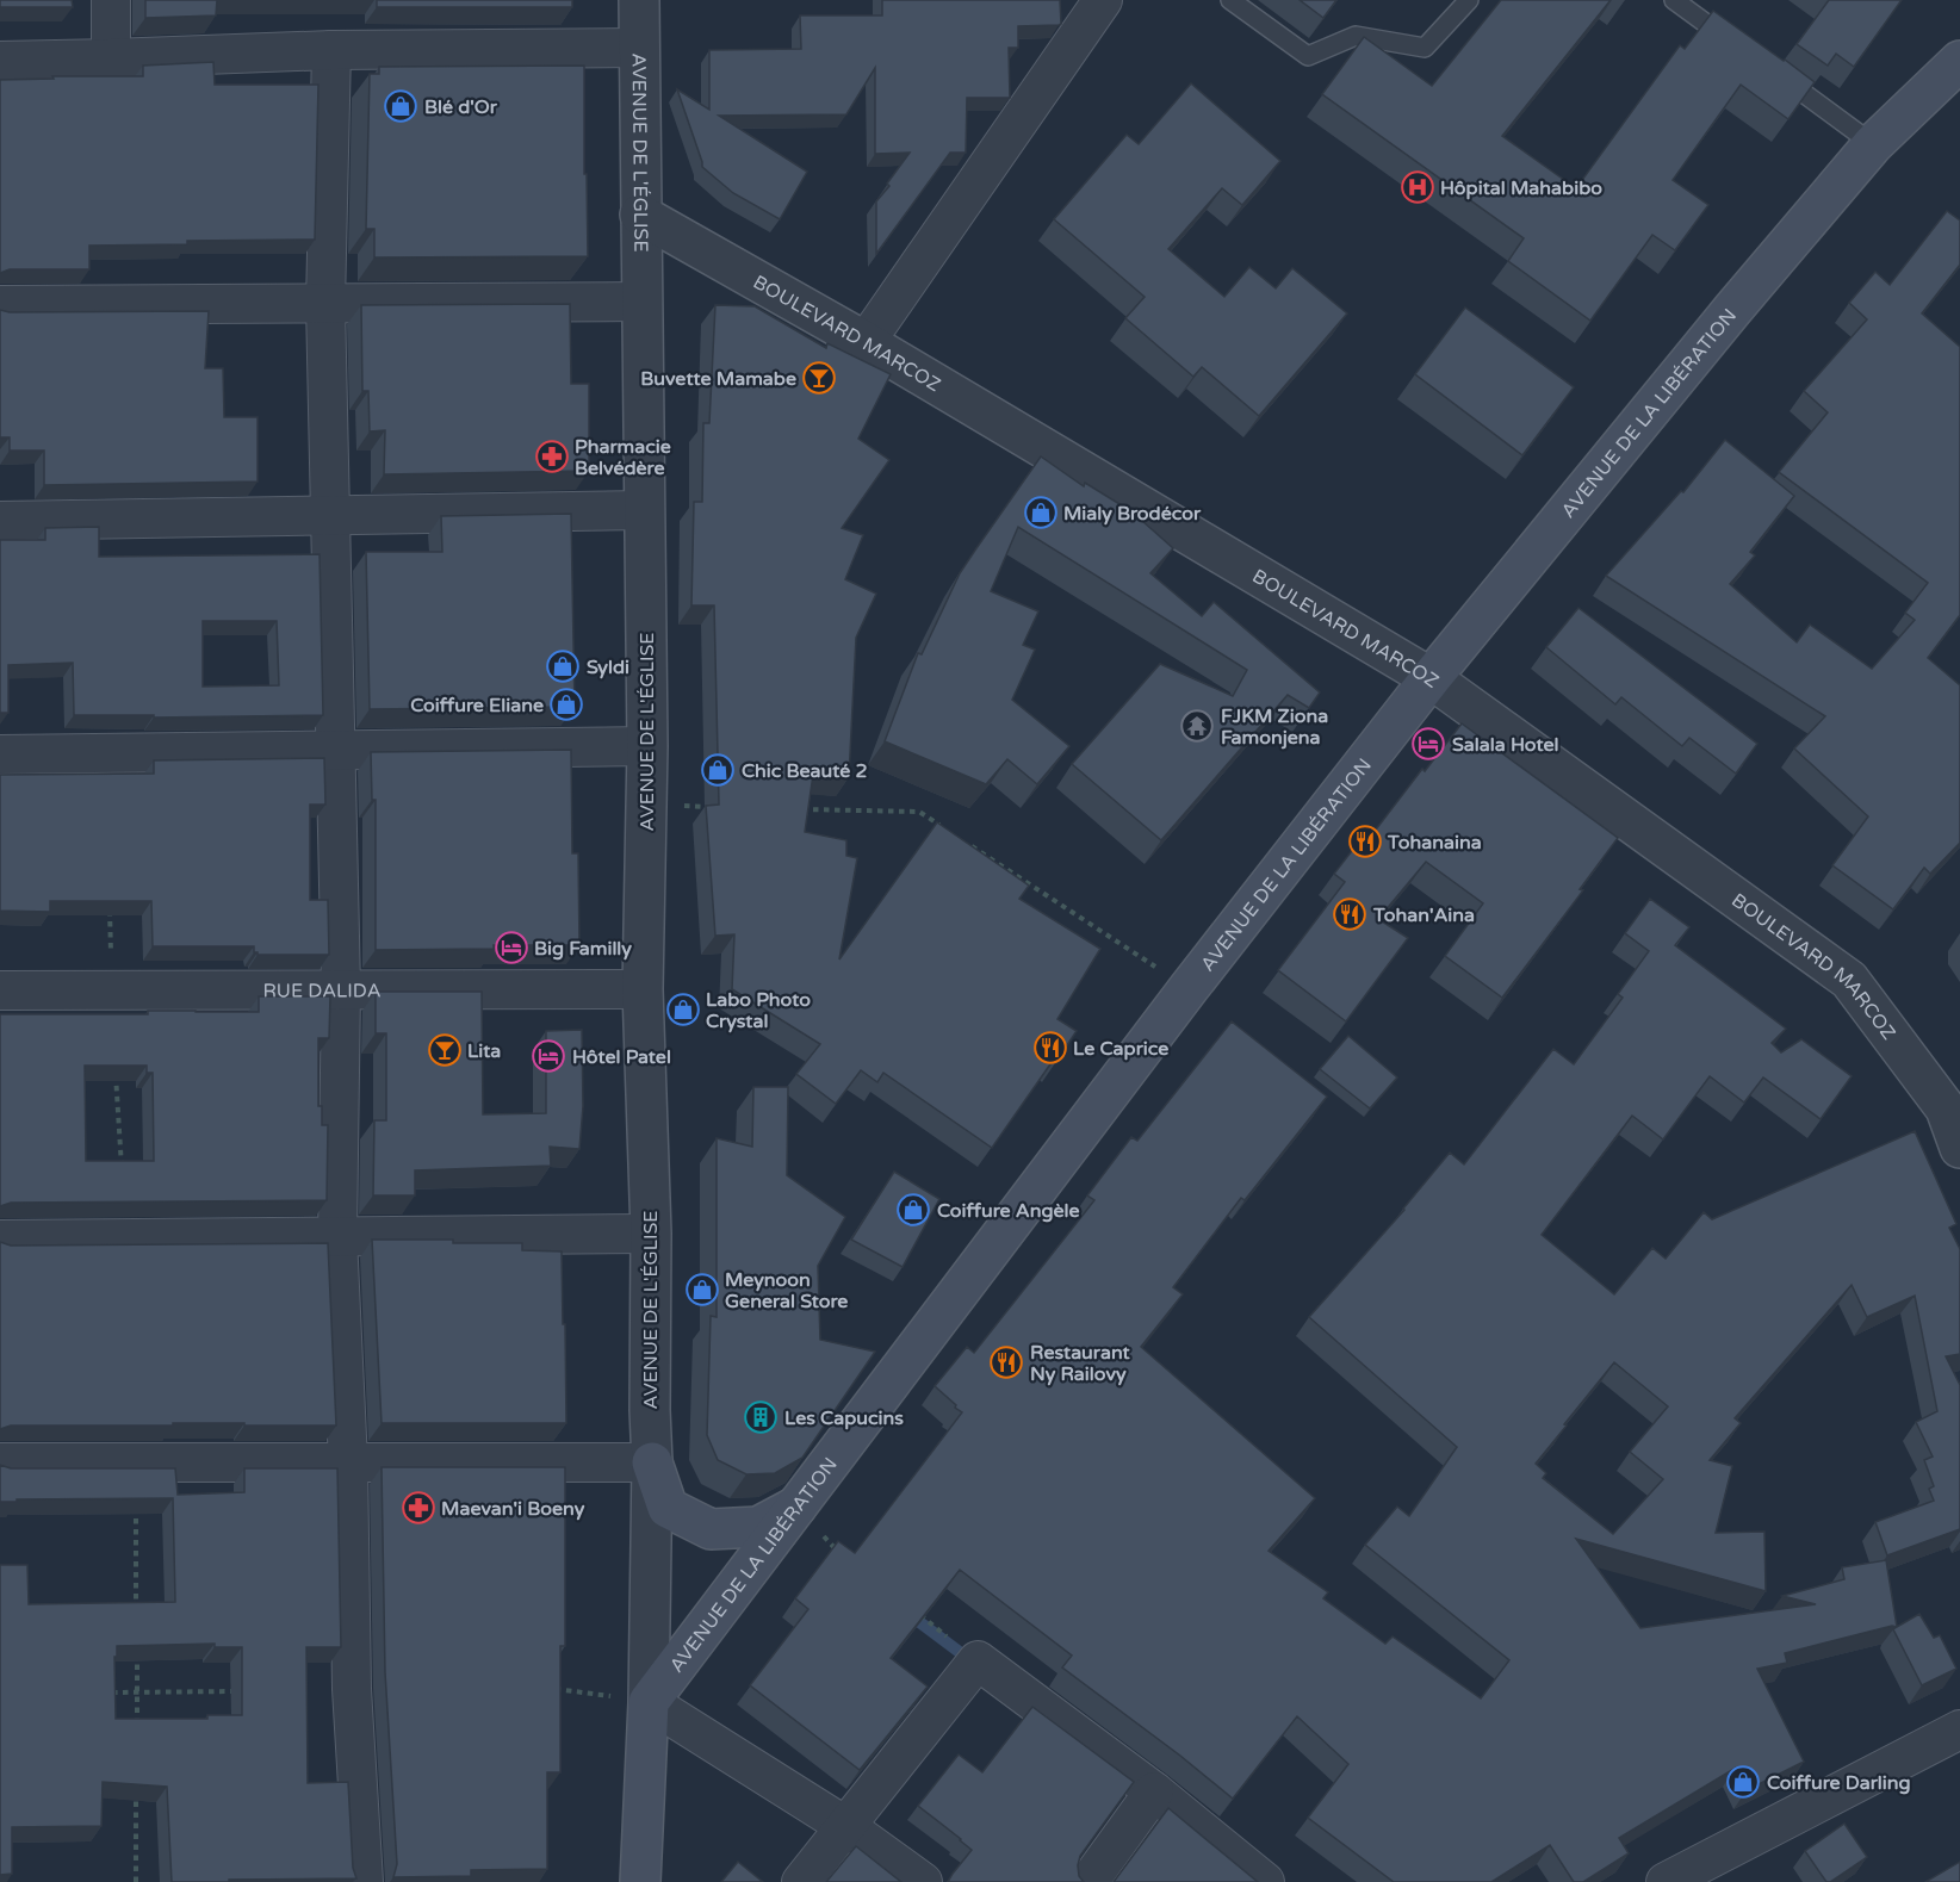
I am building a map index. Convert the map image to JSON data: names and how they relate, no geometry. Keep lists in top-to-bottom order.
{
  "streets": {
    "main road": ["AVENUE DE LA LIBÉRATION"],
    "street": ["AVENUE DE L'ÉGLISE", "BOULEVARD MARCOZ", "RUE DALIDA"]
  },
  "crossings": [
    ["AVENUE DE L'ÉGLISE", "BOULEVARD MARCOZ"],
    ["AVENUE DE L'ÉGLISE", "AVENUE DE LA LIBÉRATION"],
    ["AVENUE DE L'ÉGLISE", "RUE DALIDA"],
    ["BOULEVARD MARCOZ", "AVENUE DE LA LIBÉRATION"]
  ],
  "places": {
    "shop": [
      "Blé d'Or",
      "Mialy Brodécor",
      "Syldi",
      "Coiffure Eliane",
      "Chic Beauté 2",
      "Labo Photo Crystal",
      "Coiffure Angèle",
      "Meynoon General Store",
      "Coiffure Darling"
    ],
    "hospital": ["Hôpital Mahabibo"],
    "bar": ["Buvette Mamabe", "Lita"],
    "pharmacy": ["Pharmacie Belvédère", "Maevan'i Boeny"],
    "temple": ["FJKM Ziona Famonjena"],
    "hotel": ["Salala Hotel", "Big Familly", "Hôtel Patel"],
    "restaurant": [
      "Tohanaina",
      "Tohan'Aina",
      "Le Caprice",
      "Restaurant Ny Railovy"
    ],
    "building": ["Les Capucins"]
  }
}
